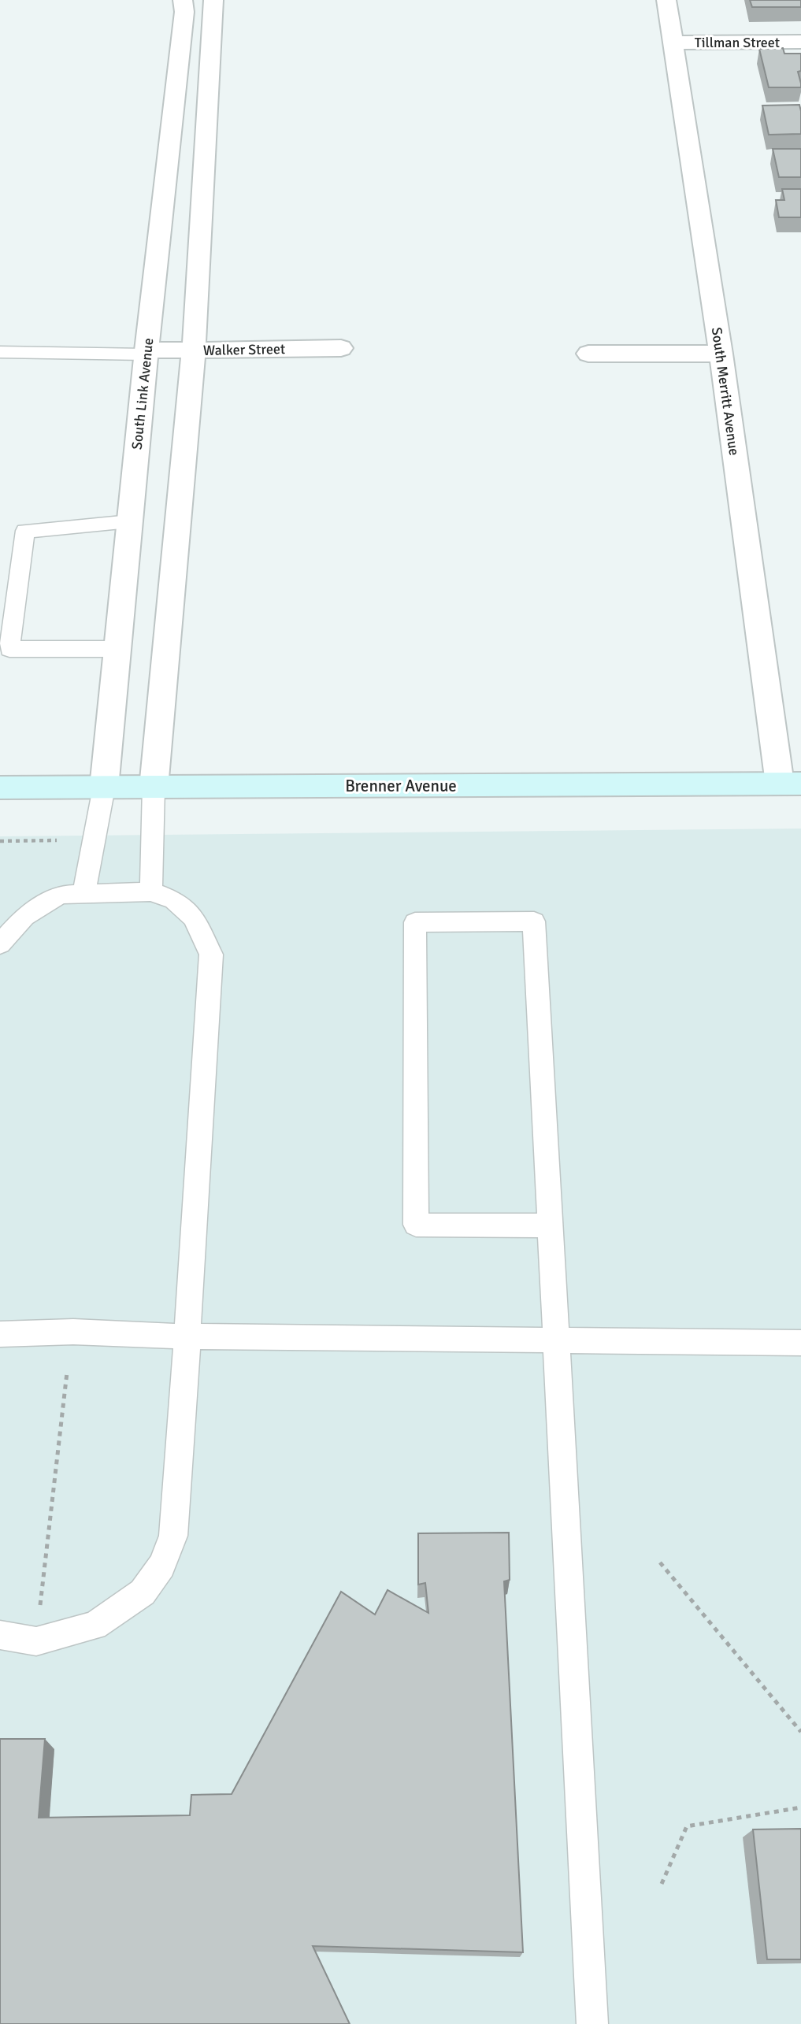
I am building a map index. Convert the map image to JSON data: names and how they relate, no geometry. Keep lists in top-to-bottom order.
{
  "streets": {
    "street": [
      "Tillman Street",
      "Walker Street",
      "South Merritt Avenue",
      "South Link Avenue",
      "Brenner Avenue"
    ]
  },
  "crossings": [
    ["Tillman Street", "South Merritt Avenue"],
    ["Walker Street", "South Link Avenue"],
    ["South Merritt Avenue", "Brenner Avenue"],
    ["South Link Avenue", "Brenner Avenue"]
  ]
}
